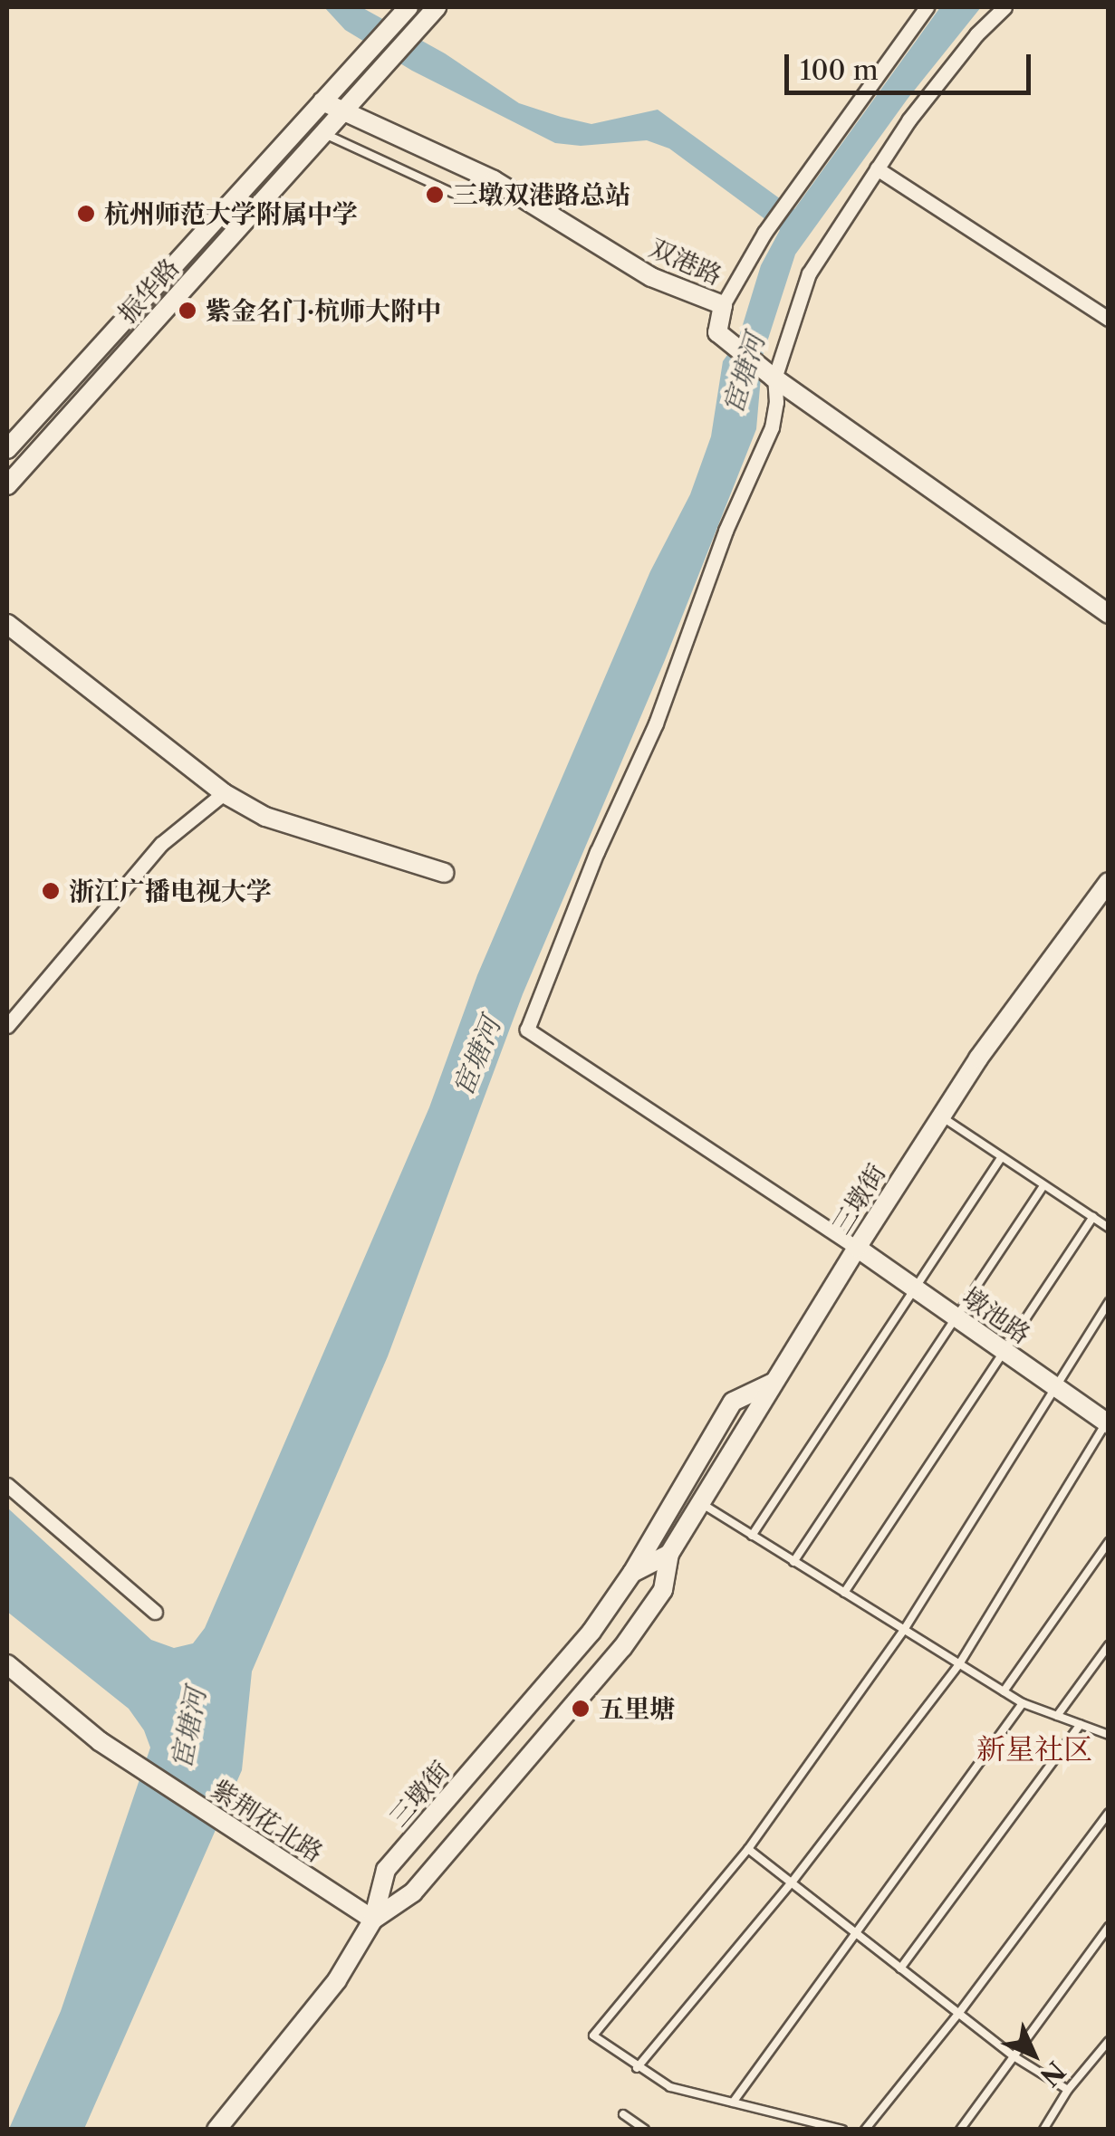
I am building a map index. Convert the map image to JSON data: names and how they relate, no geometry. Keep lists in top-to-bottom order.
{
  "streets": {
    "street": [
      "双港路",
      "振华路",
      "三墩街",
      "墩池路",
      "紫荆花北路"
    ]
  },
  "crossings": [
    ["双港路", "振华路"],
    ["三墩街", "墩池路"],
    ["三墩街", "紫荆花北路"]
  ],
  "districts": ["新星社区"],
  "water": ["宦塘河"],
  "places": [
    "三墩双港路总站",
    "杭州师范大学附属中学",
    "紫金名门·杭师大附中",
    "浙江广播电视大学",
    "五里塘"
  ],
  "scale_bar": "100 m",
  "north": "bottom right"
}
